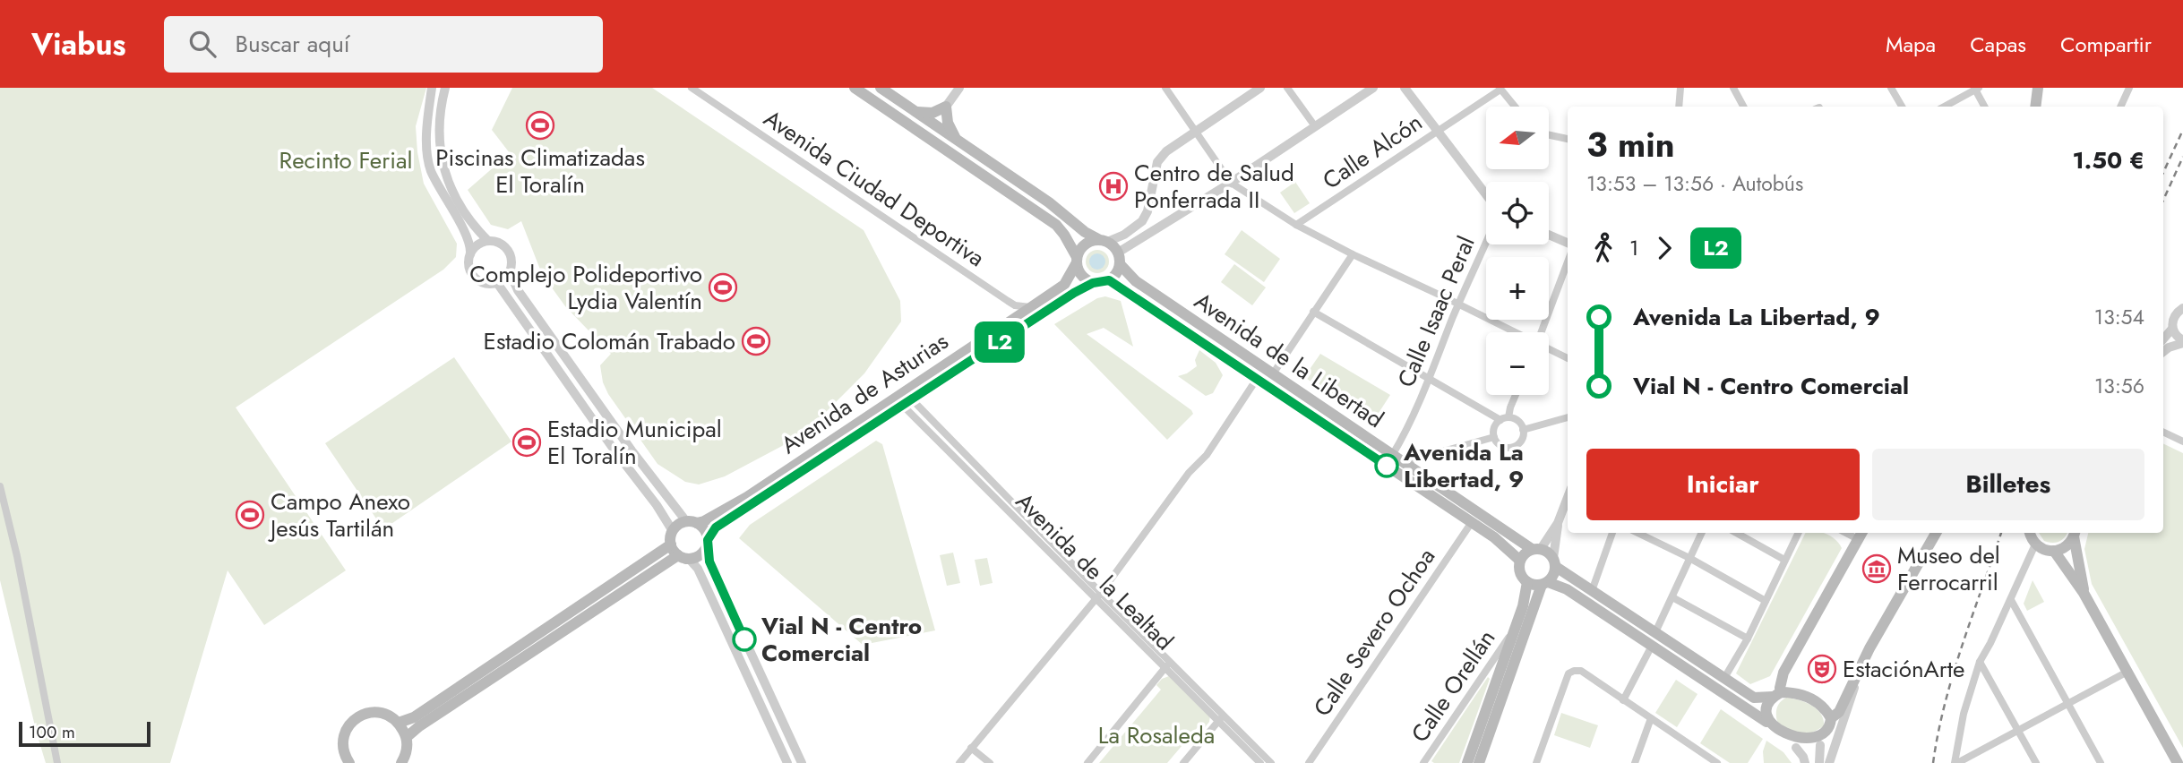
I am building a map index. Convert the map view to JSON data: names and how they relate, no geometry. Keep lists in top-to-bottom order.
{
  "streets": {
    "main road": ["Avenida de la Libertad", "Avenida de Asturias"],
    "street": [
      "Calle Alcón",
      "Avenida Ciudad Deportiva",
      "Calle Isaac Peral",
      "Avenida de la Lealtad",
      "Calle Severo Ochoa",
      "Calle Orellán"
    ]
  },
  "crossings": [
    ["Avenida Ciudad Deportiva", "Avenida de Asturias"],
    ["Calle Isaac Peral", "Avenida de la Libertad"],
    ["Avenida de la Libertad", "Avenida de Asturias"],
    ["Avenida de la Libertad", "Avenida de la Lealtad"],
    ["Avenida de la Libertad", "Calle Severo Ochoa"],
    ["Avenida de Asturias", "Avenida de la Lealtad"]
  ],
  "parks": ["Recinto Ferial", "La Rosaleda"],
  "places": {
    "sports": [
      "Piscinas Climatizadas El Toralín",
      "Complejo Polideportivo Lydia Valentín",
      "Estadio Colomán Trabado",
      "Estadio Municipal El Toralín",
      "Campo Anexo Jesús Tartilán"
    ],
    "hospital": ["Centro de Salud Ponferrada II"],
    "other": ["Avenida La Libertad, 9", "Vial N - Centro Comercial"],
    "museum": ["Museo del Ferrocarril"],
    "theatre": ["EstaciónArte"]
  },
  "lines": ["bus line L2"],
  "scale_bar": "100 m",
  "north": "left",
  "page": {
    "header": "Viabus",
    "search": "Buscar aquí",
    "nav": ["Mapa", "Capas", "Compartir"],
    "on_map": "L2",
    "map_buttons": ["+", "−"],
    "heading": ["3 min", "13:53 – 13:56 · Autobús", "1.50 €"],
    "legs": ["1", "L2"],
    "list": [
      {
        "name": "Avenida La Libertad, 9",
        "value": "13:54"
      },
      {
        "name": "Vial N - Centro Comercial",
        "value": "13:56"
      }
    ],
    "buttons": ["Iniciar", "Billetes"],
    "scale": "100 m"
  }
}
